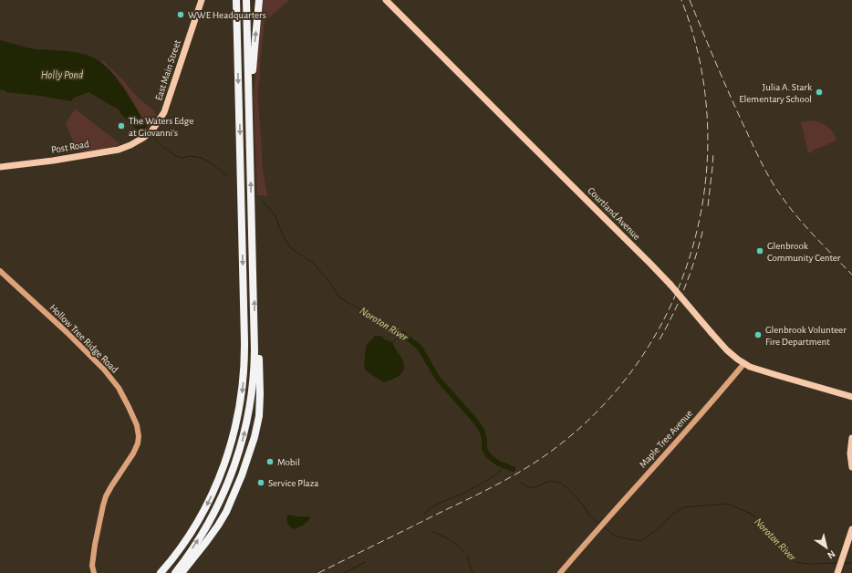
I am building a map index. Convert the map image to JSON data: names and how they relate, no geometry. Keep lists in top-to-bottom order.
{
  "streets": {
    "main road": [
      "East Main Street",
      "Post Road",
      "Courtland Avenue",
      "Hollow Tree Ridge Road",
      "Maple Tree Avenue"
    ]
  },
  "crossings": [
    ["East Main Street", "Post Road"],
    ["Courtland Avenue", "Maple Tree Avenue"]
  ],
  "water": ["Holly Pond", "Noroton River"],
  "places": [
    "WWE Headquarters",
    "Julia A. Stark Elementary School",
    "The Waters Edge at Giovanni's",
    "Glenbrook Community Center",
    "Glenbrook Volunteer Fire Department",
    "Mobil",
    "Service Plaza"
  ],
  "north": "bottom right"
}
